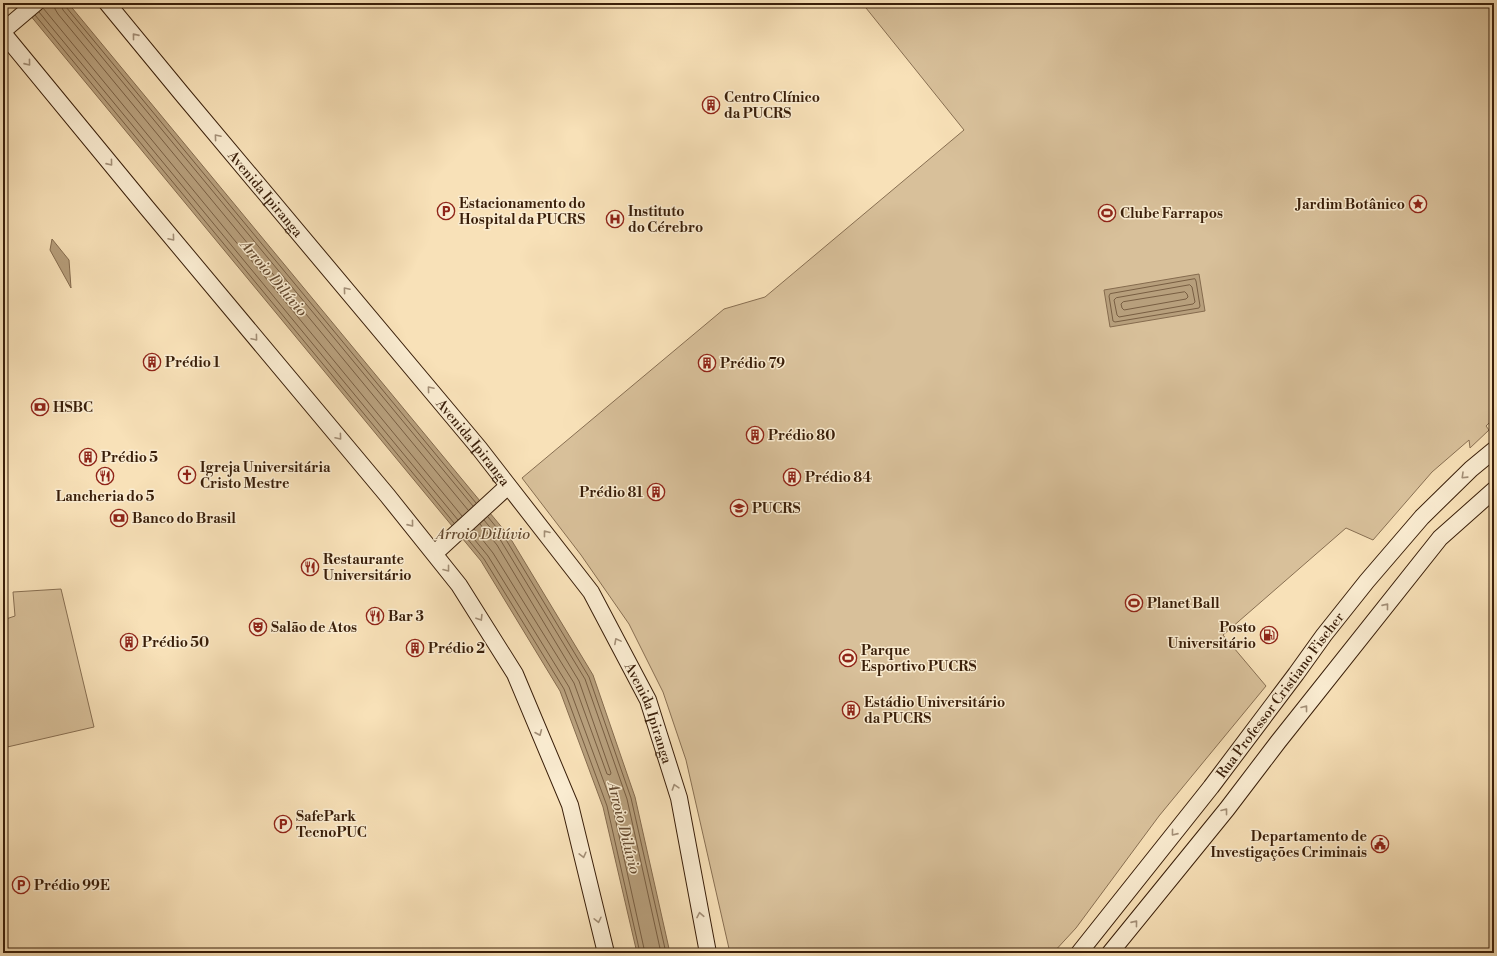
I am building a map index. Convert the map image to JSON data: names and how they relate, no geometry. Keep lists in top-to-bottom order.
{
  "streets": {
    "main road": ["Avenida Ipiranga", "Rua Professor Cristiano Fischer"]
  },
  "water": ["Arroio Dilúvio"],
  "places": {
    "building": [
      "Centro Clínico da PUCRS",
      "Prédio 1",
      "Prédio 79",
      "Prédio 80",
      "Prédio 5",
      "Prédio 84",
      "Prédio 81",
      "Prédio 50",
      "Prédio 2",
      "Estádio Universitário da PUCRS"
    ],
    "place": ["Jardim Botânico"],
    "parking": ["Estacionamento do Hospital da PUCRS", "SafePark TecnoPUC", "Prédio 99E"],
    "sports": ["Clube Farrapos", "Planet Ball", "Parque Esportivo PUCRS"],
    "hospital": ["Instituto do Cérebro"],
    "bank": ["HSBC", "Banco do Brasil"],
    "church": ["Igreja Universitária Cristo Mestre"],
    "restaurant": ["Lancheria do 5", "Restaurante Universitário", "Bar 3"],
    "school or university": ["PUCRS"],
    "theatre": ["Salão de Atos"],
    "fuel station": ["Posto Universitário"],
    "public building": ["Departamento de Investigações Criminais"]
  }
}
